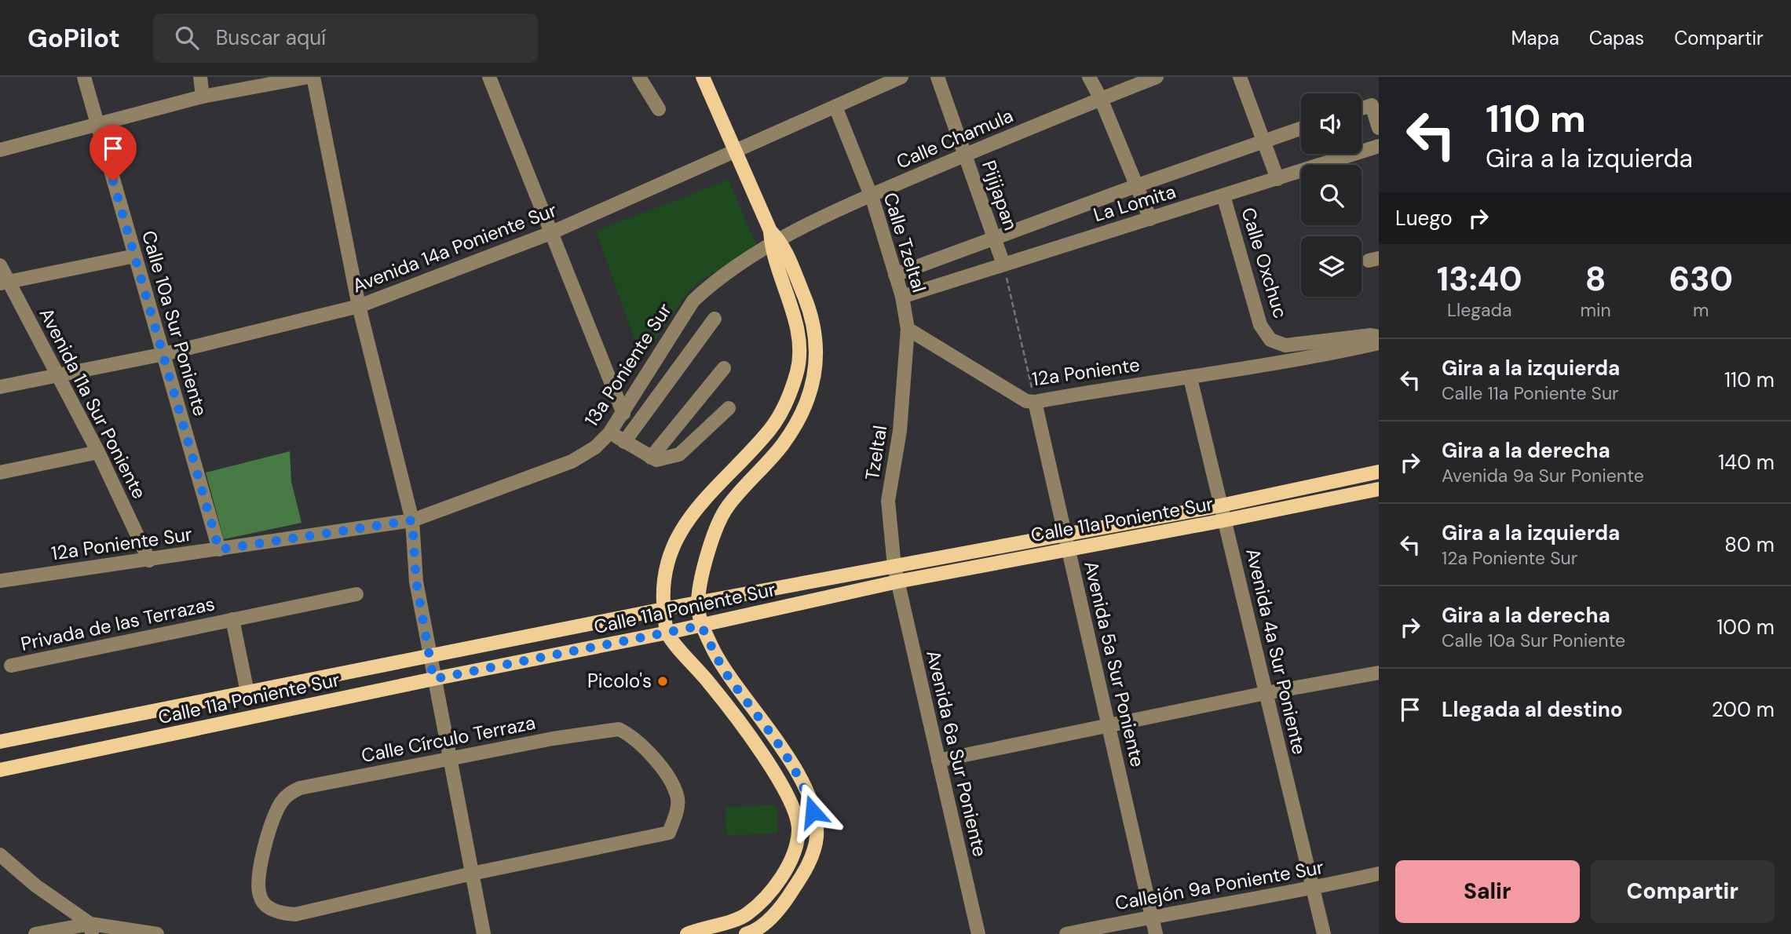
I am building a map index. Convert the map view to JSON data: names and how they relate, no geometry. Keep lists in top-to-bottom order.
{
  "streets": {
    "main road": ["Calle 11a Poniente Sur"],
    "street": [
      "Calle Chamula",
      "Pijijapan",
      "La Lomita",
      "Calle Tzeltal",
      "Avenida 14a Poniente Sur",
      "Calle Oxchuc",
      "Calle 10a Sur Poniente",
      "13a Poniente Sur",
      "12a Poniente",
      "Avenida 11a Sur Poniente",
      "Tzeltal",
      "12a Poniente Sur",
      "Privada de las Terrazas",
      "Avenida 4a Sur Poniente",
      "Avenida 5a Sur Poniente",
      "Calle Círculo Terraza",
      "Avenida 6a Sur Poniente",
      "Callejón 9a Poniente Sur"
    ]
  },
  "crossings": [
    ["Calle Chamula", "Pijijapan"],
    ["Calle Chamula", "Calle Tzeltal"],
    ["Calle Chamula", "13a Poniente Sur"],
    ["Pijijapan", "La Lomita"],
    ["La Lomita", "Calle Tzeltal"],
    ["La Lomita", "Calle Oxchuc"],
    ["Calle Tzeltal", "Avenida 14a Poniente Sur"],
    ["Calle Tzeltal", "12a Poniente"],
    ["Calle Tzeltal", "Tzeltal"],
    ["Avenida 14a Poniente Sur", "Calle 10a Sur Poniente"],
    ["Avenida 14a Poniente Sur", "Avenida 11a Sur Poniente"],
    ["Calle 10a Sur Poniente", "12a Poniente Sur"],
    ["13a Poniente Sur", "12a Poniente Sur"],
    ["12a Poniente", "Tzeltal"],
    ["12a Poniente", "Avenida 4a Sur Poniente"],
    ["12a Poniente", "Avenida 5a Sur Poniente"],
    ["Avenida 11a Sur Poniente", "12a Poniente Sur"],
    ["Tzeltal", "Calle 11a Poniente Sur"],
    ["Tzeltal", "Avenida 6a Sur Poniente"],
    ["Calle 11a Poniente Sur", "Avenida 4a Sur Poniente"],
    ["Calle 11a Poniente Sur", "Avenida 5a Sur Poniente"],
    ["Calle 11a Poniente Sur", "Avenida 6a Sur Poniente"],
    ["Avenida 4a Sur Poniente", "Callejón 9a Poniente Sur"],
    ["Avenida 5a Sur Poniente", "Callejón 9a Poniente Sur"]
  ],
  "places": ["Picolo's"],
  "page": {
    "header": "GoPilot",
    "search": "Buscar aquí",
    "nav": ["Mapa", "Capas", "Compartir"],
    "turn": ["110 m", "Gira a la izquierda"],
    "then": "Luego",
    "eta": [
      "13:40",
      "Llegada",
      "8",
      "min",
      "630",
      "m"
    ],
    "list": [
      {
        "name": "Gira a la izquierda",
        "note": "Calle 11a Poniente Sur",
        "value": "110 m"
      },
      {
        "name": "Gira a la derecha",
        "note": "Avenida 9a Sur Poniente",
        "value": "140 m"
      },
      {
        "name": "Gira a la izquierda",
        "note": "12a Poniente Sur",
        "value": "80 m"
      },
      {
        "name": "Gira a la derecha",
        "note": "Calle 10a Sur Poniente",
        "value": "100 m"
      },
      {
        "name": "Llegada al destino",
        "value": "200 m"
      }
    ],
    "buttons": ["Salir", "Compartir"]
  }
}
